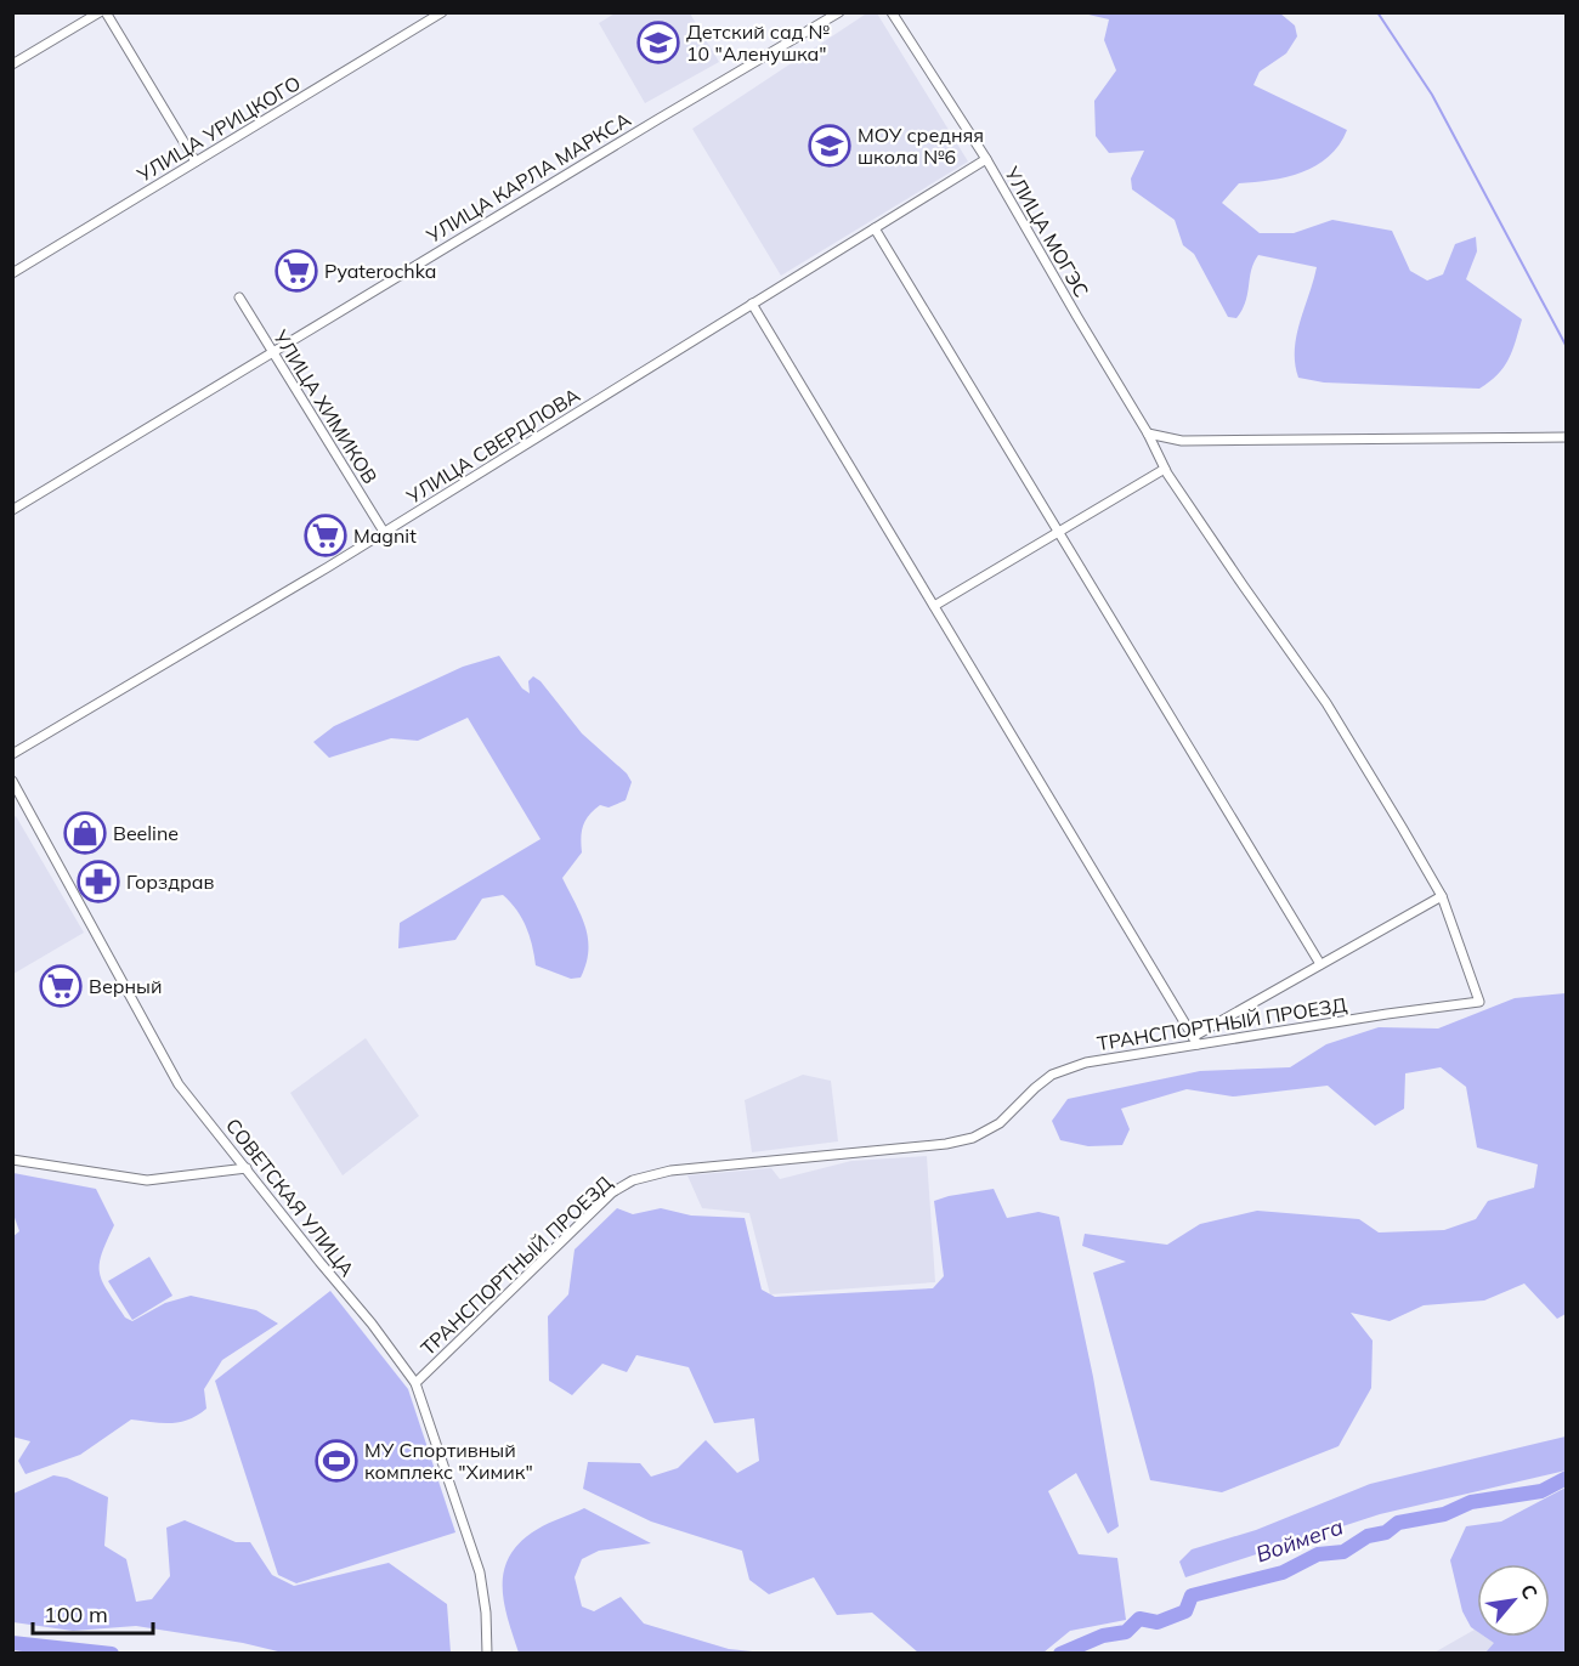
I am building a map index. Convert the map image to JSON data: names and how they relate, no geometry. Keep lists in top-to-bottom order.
{
  "streets": {
    "street": [
      "УЛИЦА УРИЦКОГО",
      "УЛИЦА КАРЛА МАРКСА",
      "УЛИЦА МОГЭС",
      "УЛИЦА ХИМИКОВ",
      "УЛИЦА СВЕРДЛОВА",
      "ТРАНСПОРТНЫЙ ПРОЕЗД",
      "СОВЕТСКАЯ УЛИЦА"
    ]
  },
  "crossings": [
    ["УЛИЦА КАРЛА МАРКСА", "УЛИЦА ХИМИКОВ"],
    ["УЛИЦА МОГЭС", "УЛИЦА СВЕРДЛОВА"],
    ["УЛИЦА МОГЭС", "ТРАНСПОРТНЫЙ ПРОЕЗД"],
    ["УЛИЦА ХИМИКОВ", "УЛИЦА СВЕРДЛОВА"],
    ["ТРАНСПОРТНЫЙ ПРОЕЗД", "СОВЕТСКАЯ УЛИЦА"]
  ],
  "water": ["Воймега"],
  "places": {
    "school or university": ["Детский сад № 10 \"Аленушка\"", "МОУ средняя школа №6"],
    "supermarket": ["Pyaterochka", "Magnit", "Верный"],
    "shop": ["Beeline"],
    "pharmacy": ["Горздрав"],
    "sports": ["МУ Спортивный комплекс \"Химик\""]
  },
  "scale_bar": "100 m",
  "north": "top right"
}
